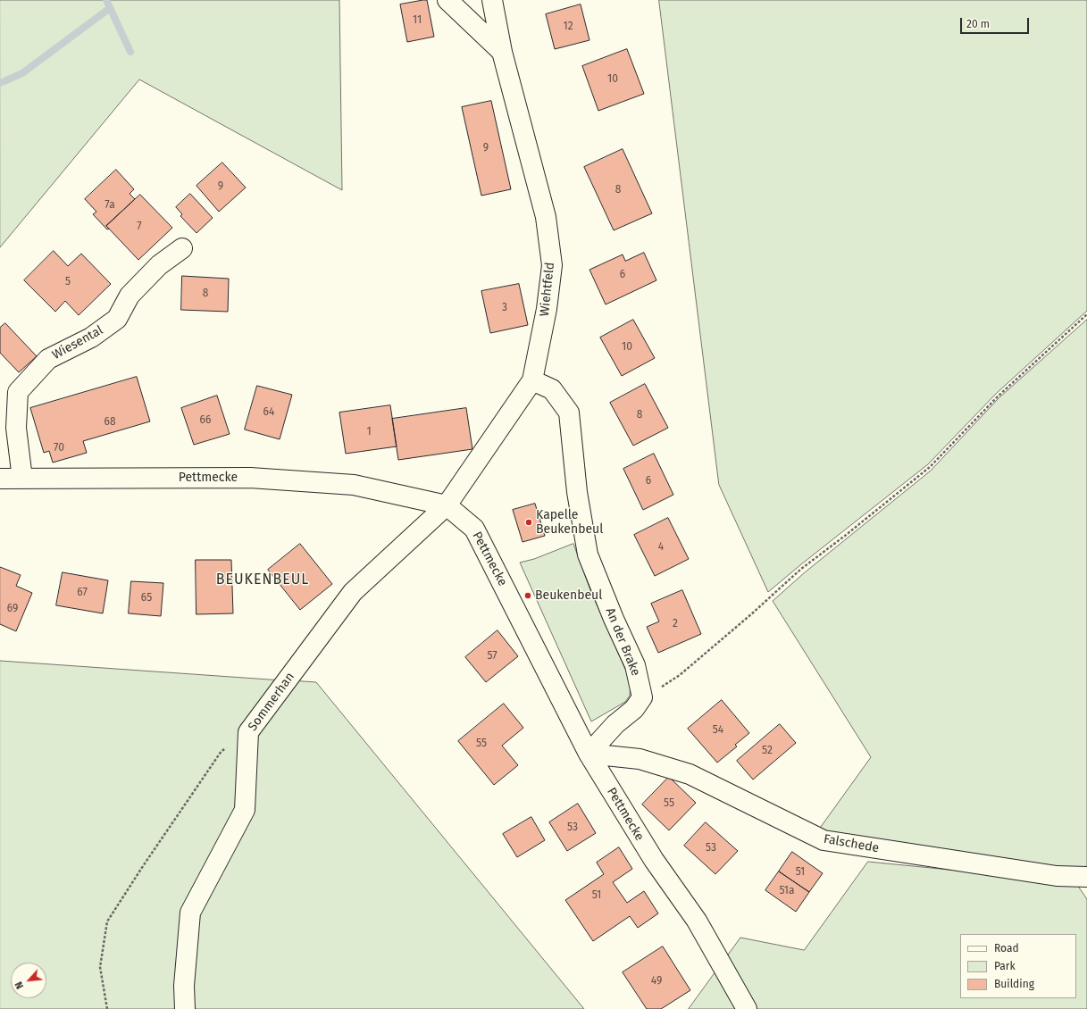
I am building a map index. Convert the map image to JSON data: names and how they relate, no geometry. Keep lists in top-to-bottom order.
{
  "streets": {
    "street": [
      "Wiehtfeld",
      "Wiesental",
      "Pettmecke",
      "An der Brake",
      "Sommerhan",
      "Falschede"
    ]
  },
  "crossings": [
    ["Wiehtfeld", "Pettmecke"],
    ["Wiehtfeld", "An der Brake"],
    ["Wiehtfeld", "Sommerhan"],
    ["Wiesental", "Pettmecke"],
    ["Pettmecke", "Sommerhan"],
    ["Pettmecke", "Falschede"]
  ],
  "districts": ["BEUKENBEUL"],
  "places": ["Kapelle Beukenbeul", "Beukenbeul"],
  "house_numbers": [
    "11",
    "12",
    "10",
    "9",
    "9",
    "8",
    "7a",
    "7",
    "6",
    "5",
    "8",
    "3",
    "10",
    "64",
    "8",
    "66",
    "68",
    "1",
    "70",
    "6",
    "4",
    "67",
    "65",
    "69",
    "2",
    "57",
    "54",
    "55",
    "52",
    "55",
    "53",
    "53",
    "51",
    "51a",
    "51",
    "49"
  ],
  "legend": ["Road", "Park", "Building"],
  "scale_bar": "20 m",
  "north": "bottom left"
}
